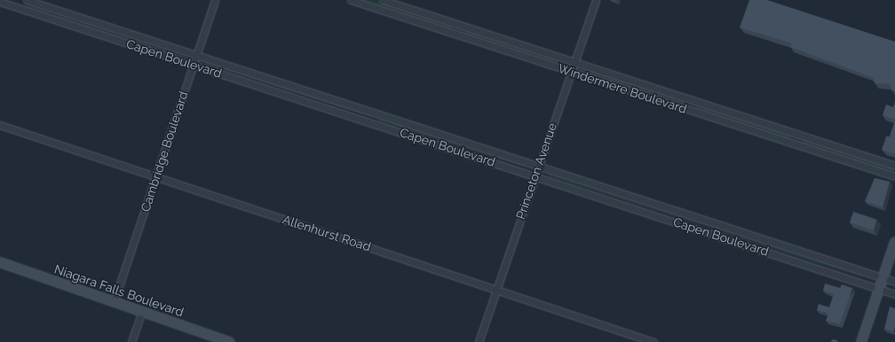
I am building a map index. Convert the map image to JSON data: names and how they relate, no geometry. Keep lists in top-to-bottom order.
{
  "streets": {
    "main road": ["Niagara Falls Boulevard"],
    "street": [
      "Capen Boulevard",
      "Windermere Boulevard",
      "Cambridge Boulevard",
      "Princeton Avenue",
      "Allenhurst Road"
    ]
  },
  "crossings": [
    ["Capen Boulevard", "Cambridge Boulevard"],
    ["Capen Boulevard", "Princeton Avenue"],
    ["Windermere Boulevard", "Princeton Avenue"],
    ["Cambridge Boulevard", "Allenhurst Road"],
    ["Cambridge Boulevard", "Niagara Falls Boulevard"],
    ["Princeton Avenue", "Allenhurst Road"]
  ]
}
